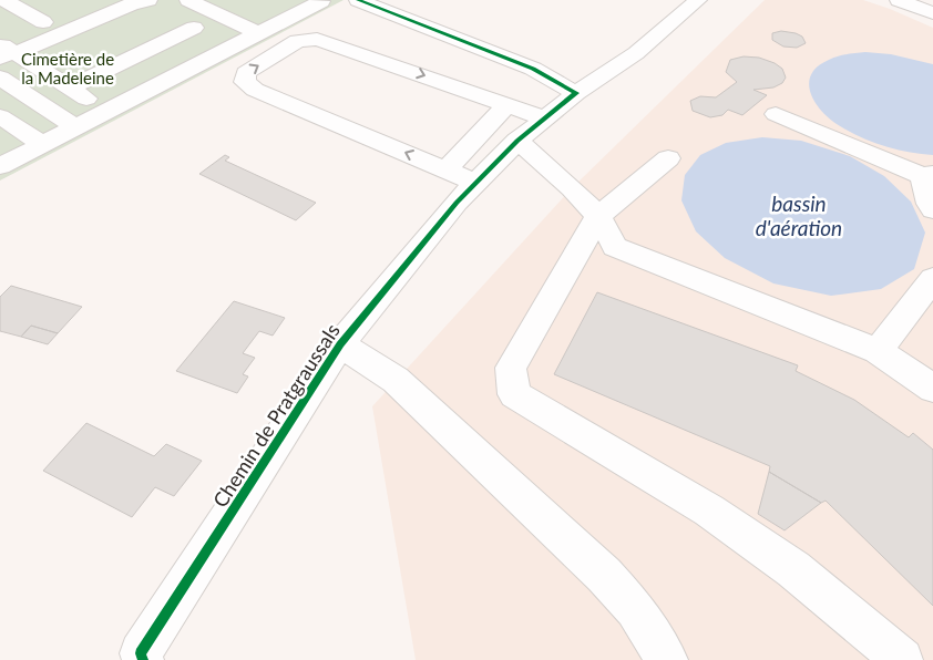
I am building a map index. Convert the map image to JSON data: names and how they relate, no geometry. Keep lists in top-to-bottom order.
{
  "streets": {
    "street": ["Chemin de Pratgraussals"]
  },
  "water": ["bassin d'aération"],
  "parks": ["Cimetière de la Madeleine"]
}
